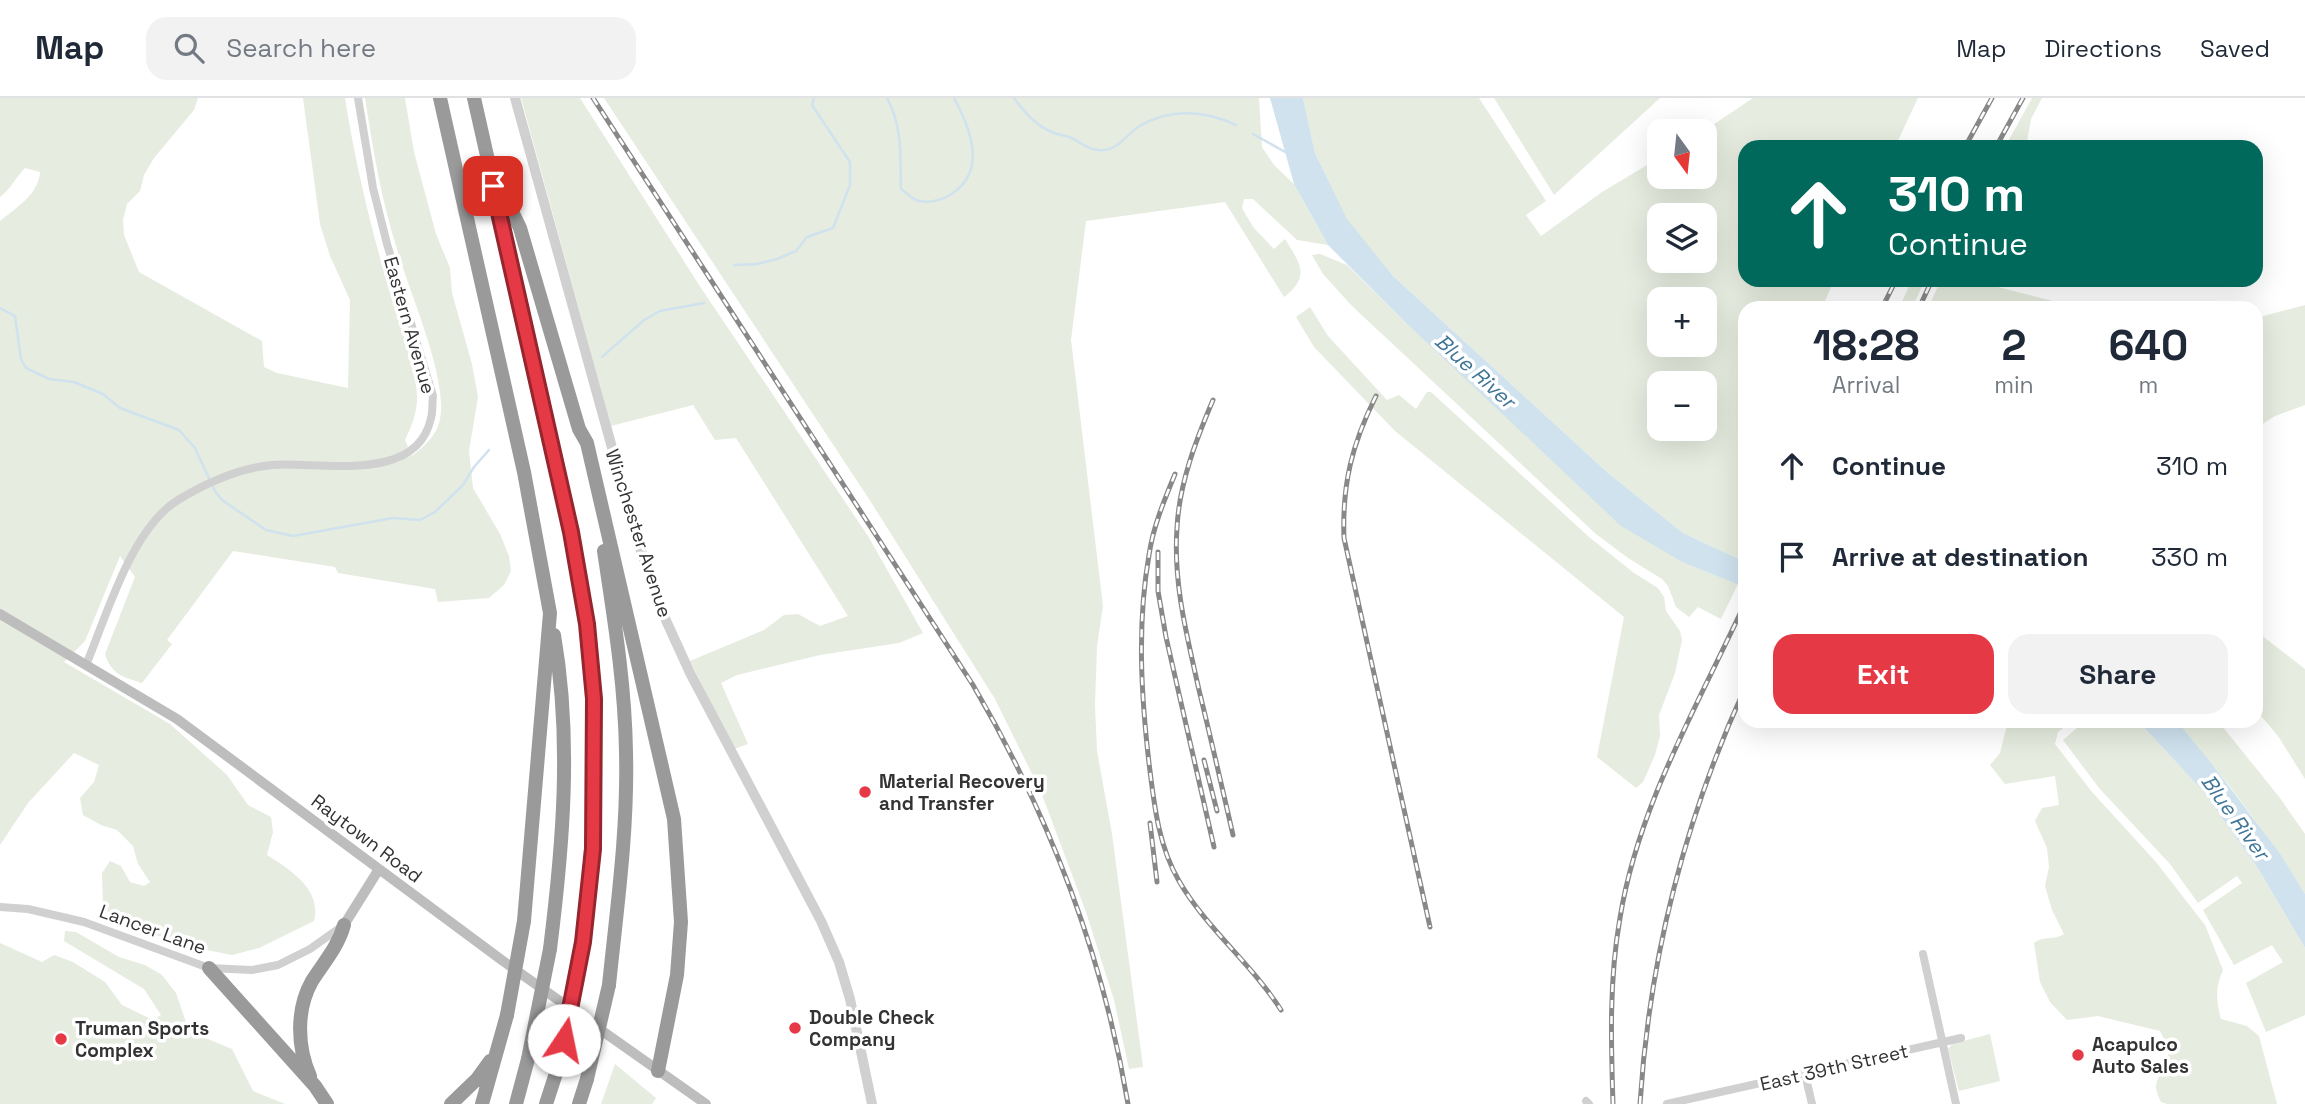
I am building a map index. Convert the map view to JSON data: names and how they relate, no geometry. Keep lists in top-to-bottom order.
{
  "streets": {
    "main road": ["Raytown Road", "Lancer Lane"],
    "street": ["Eastern Avenue", "Winchester Avenue", "East 39th Street"]
  },
  "crossings": [
    ["Eastern Avenue", "Raytown Road"],
    ["Raytown Road", "Lancer Lane"]
  ],
  "water": ["Blue River"],
  "places": [
    "Material Recovery and Transfer",
    "Double Check Company",
    "Truman Sports Complex",
    "Acapulco Auto Sales"
  ],
  "north": "bottom",
  "page": {
    "header": "Map",
    "search": "Search here",
    "nav": ["Map", "Directions", "Saved"],
    "map_buttons": ["+", "−"],
    "turn": ["310 m", "Continue"],
    "eta": [
      "18:28",
      "Arrival",
      "2",
      "min",
      "640",
      "m"
    ],
    "list": [
      {
        "name": "Continue",
        "value": "310 m"
      },
      {
        "name": "Arrive at destination",
        "value": "330 m"
      }
    ],
    "buttons": ["Exit", "Share"]
  }
}
